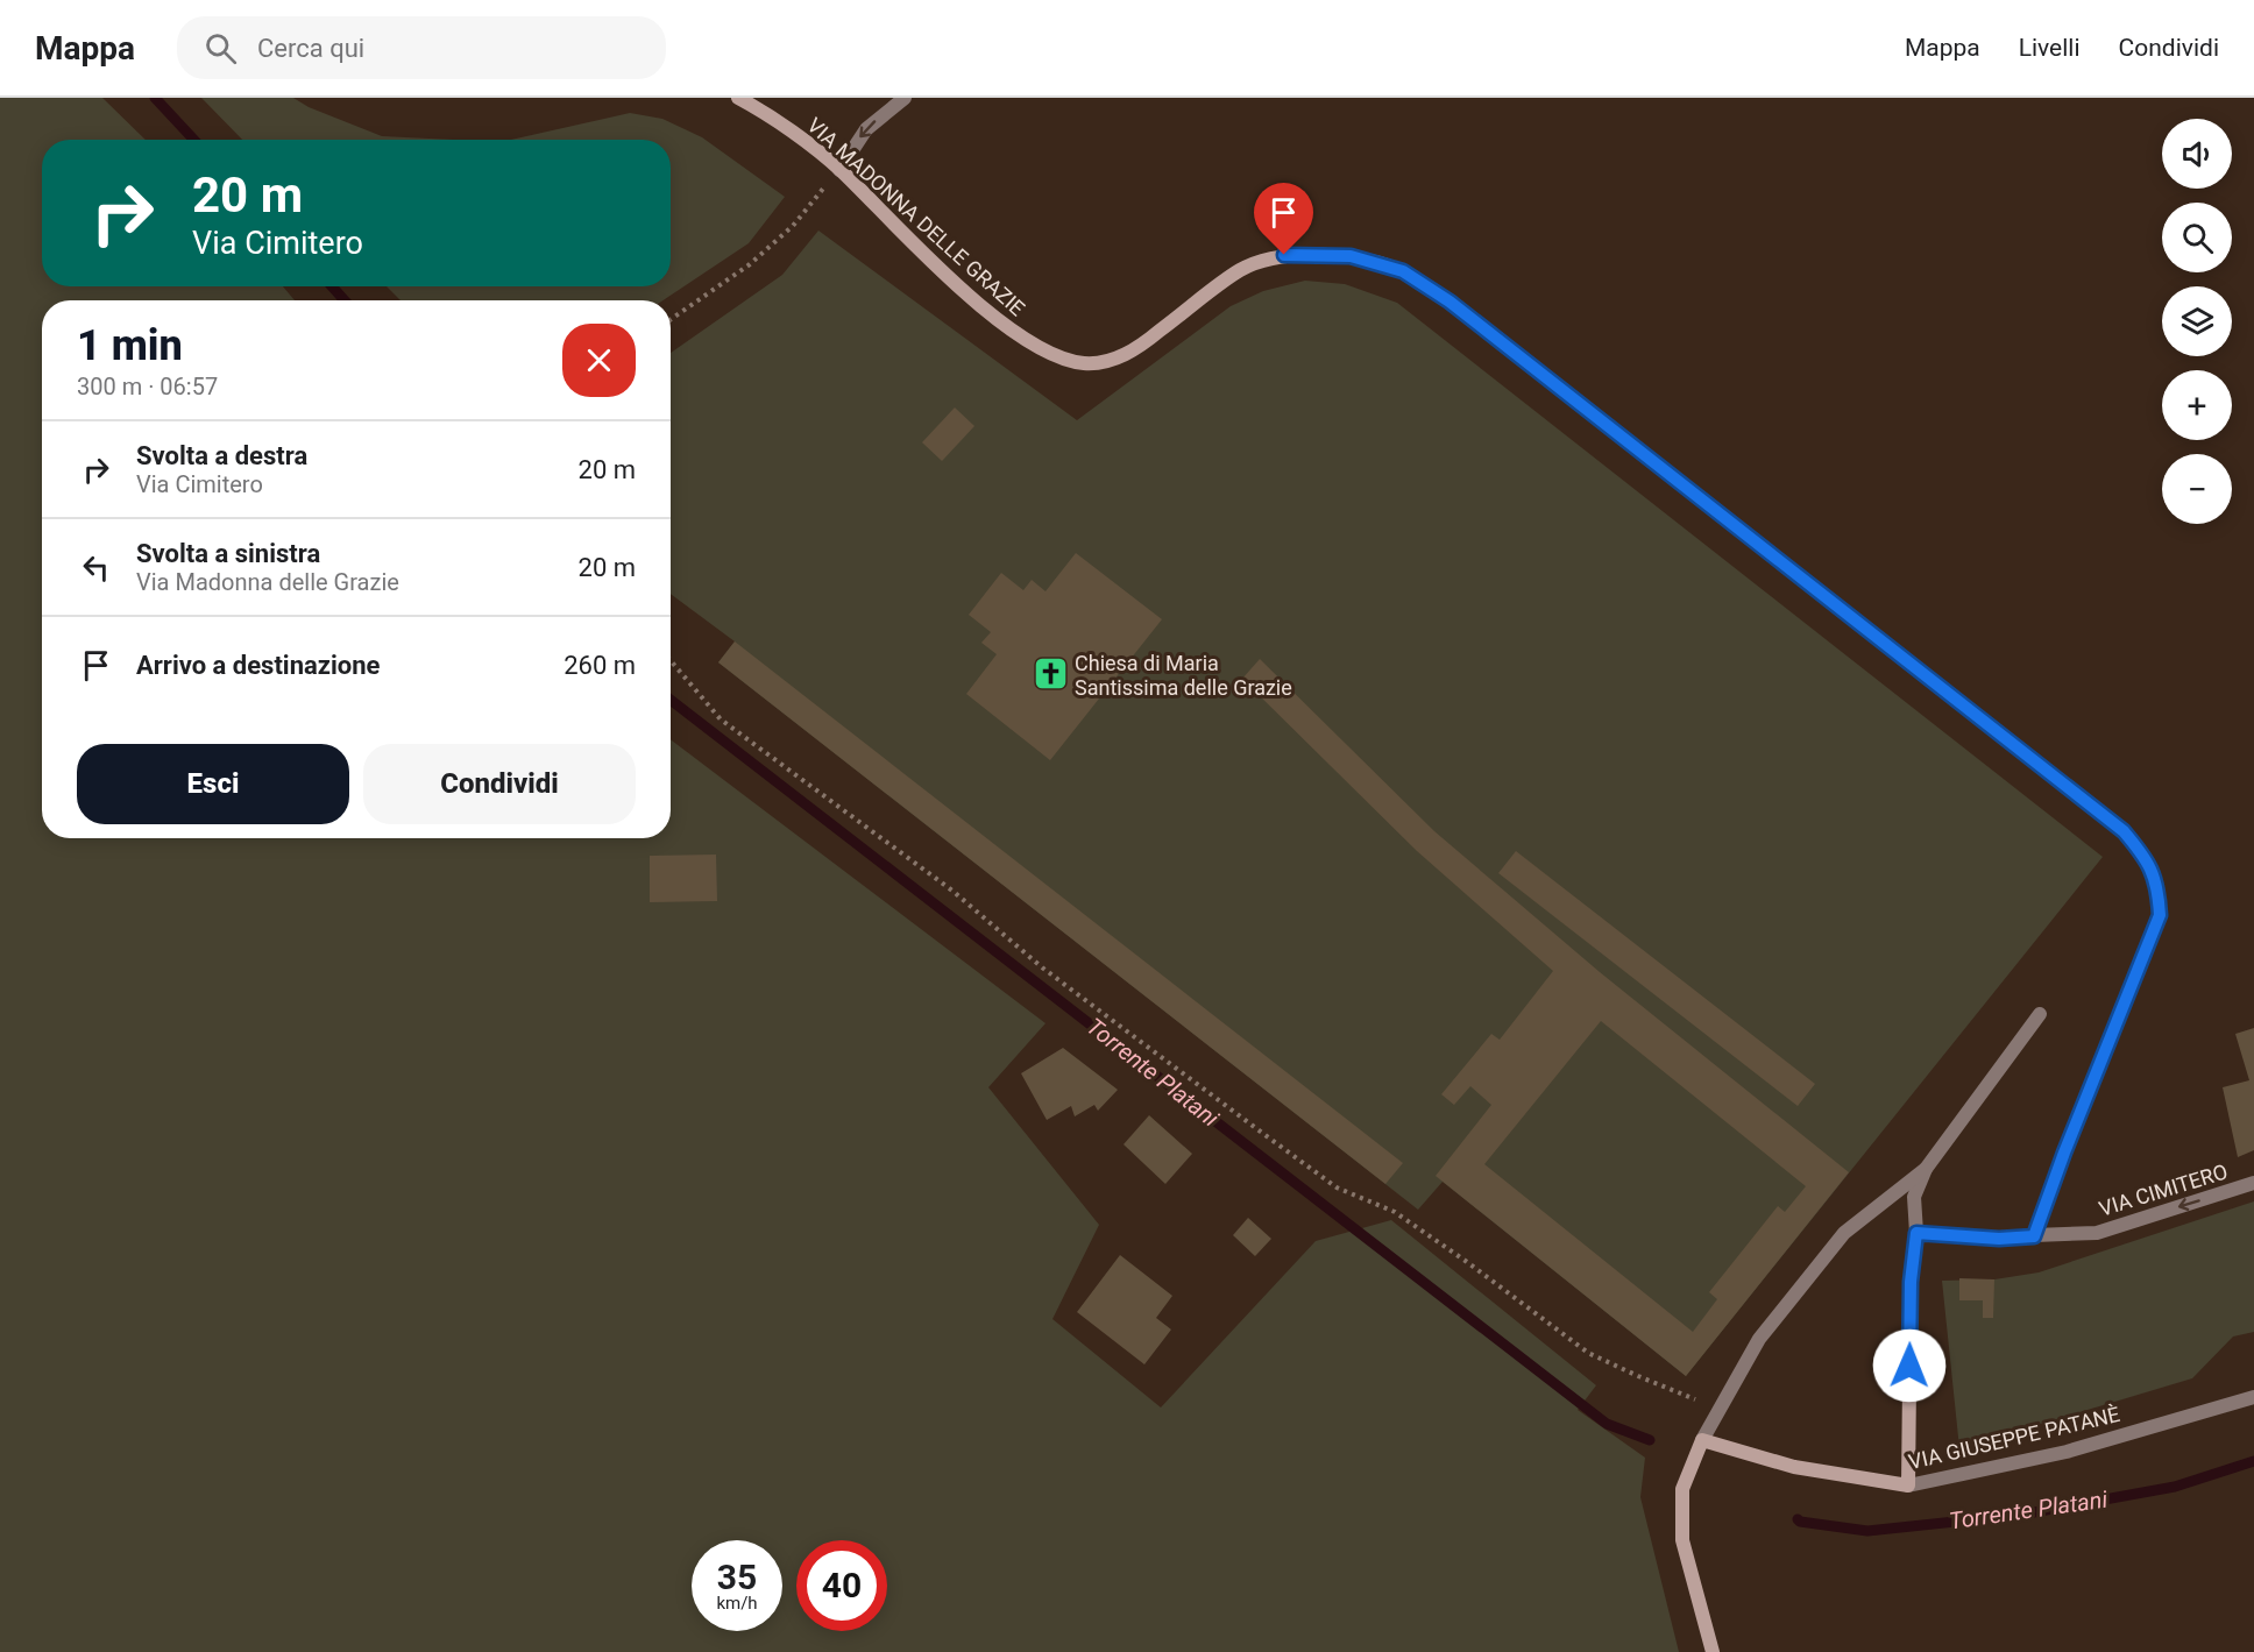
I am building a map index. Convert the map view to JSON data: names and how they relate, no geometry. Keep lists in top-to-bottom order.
{
  "streets": {
    "street": ["VIA MADONNA DELLE GRAZIE", "VIA CIMITERO", "VIA GIUSEPPE PATANÈ"]
  },
  "crossings": [
    ["VIA MADONNA DELLE GRAZIE", "VIA CIMITERO"]
  ],
  "one_way": ["VIA CIMITERO"],
  "water": ["Torrente Platani"],
  "places": {
    "church": ["Chiesa di Maria Santissima delle Grazie"]
  },
  "page": {
    "header": "Mappa",
    "search": "Cerca qui",
    "nav": ["Mappa", "Livelli", "Condividi"],
    "map_buttons": ["+", "−"],
    "turn": ["20 m", "Via Cimitero"],
    "heading": ["1 min", "300 m · 06:57"],
    "list": [
      {
        "name": "Svolta a destra",
        "note": "Via Cimitero",
        "value": "20 m"
      },
      {
        "name": "Svolta a sinistra",
        "note": "Via Madonna delle Grazie",
        "value": "20 m"
      },
      {
        "name": "Arrivo a destinazione",
        "value": "260 m"
      }
    ],
    "buttons": ["Esci", "Condividi"],
    "speed": "35 km/h",
    "limit": "40"
  }
}
